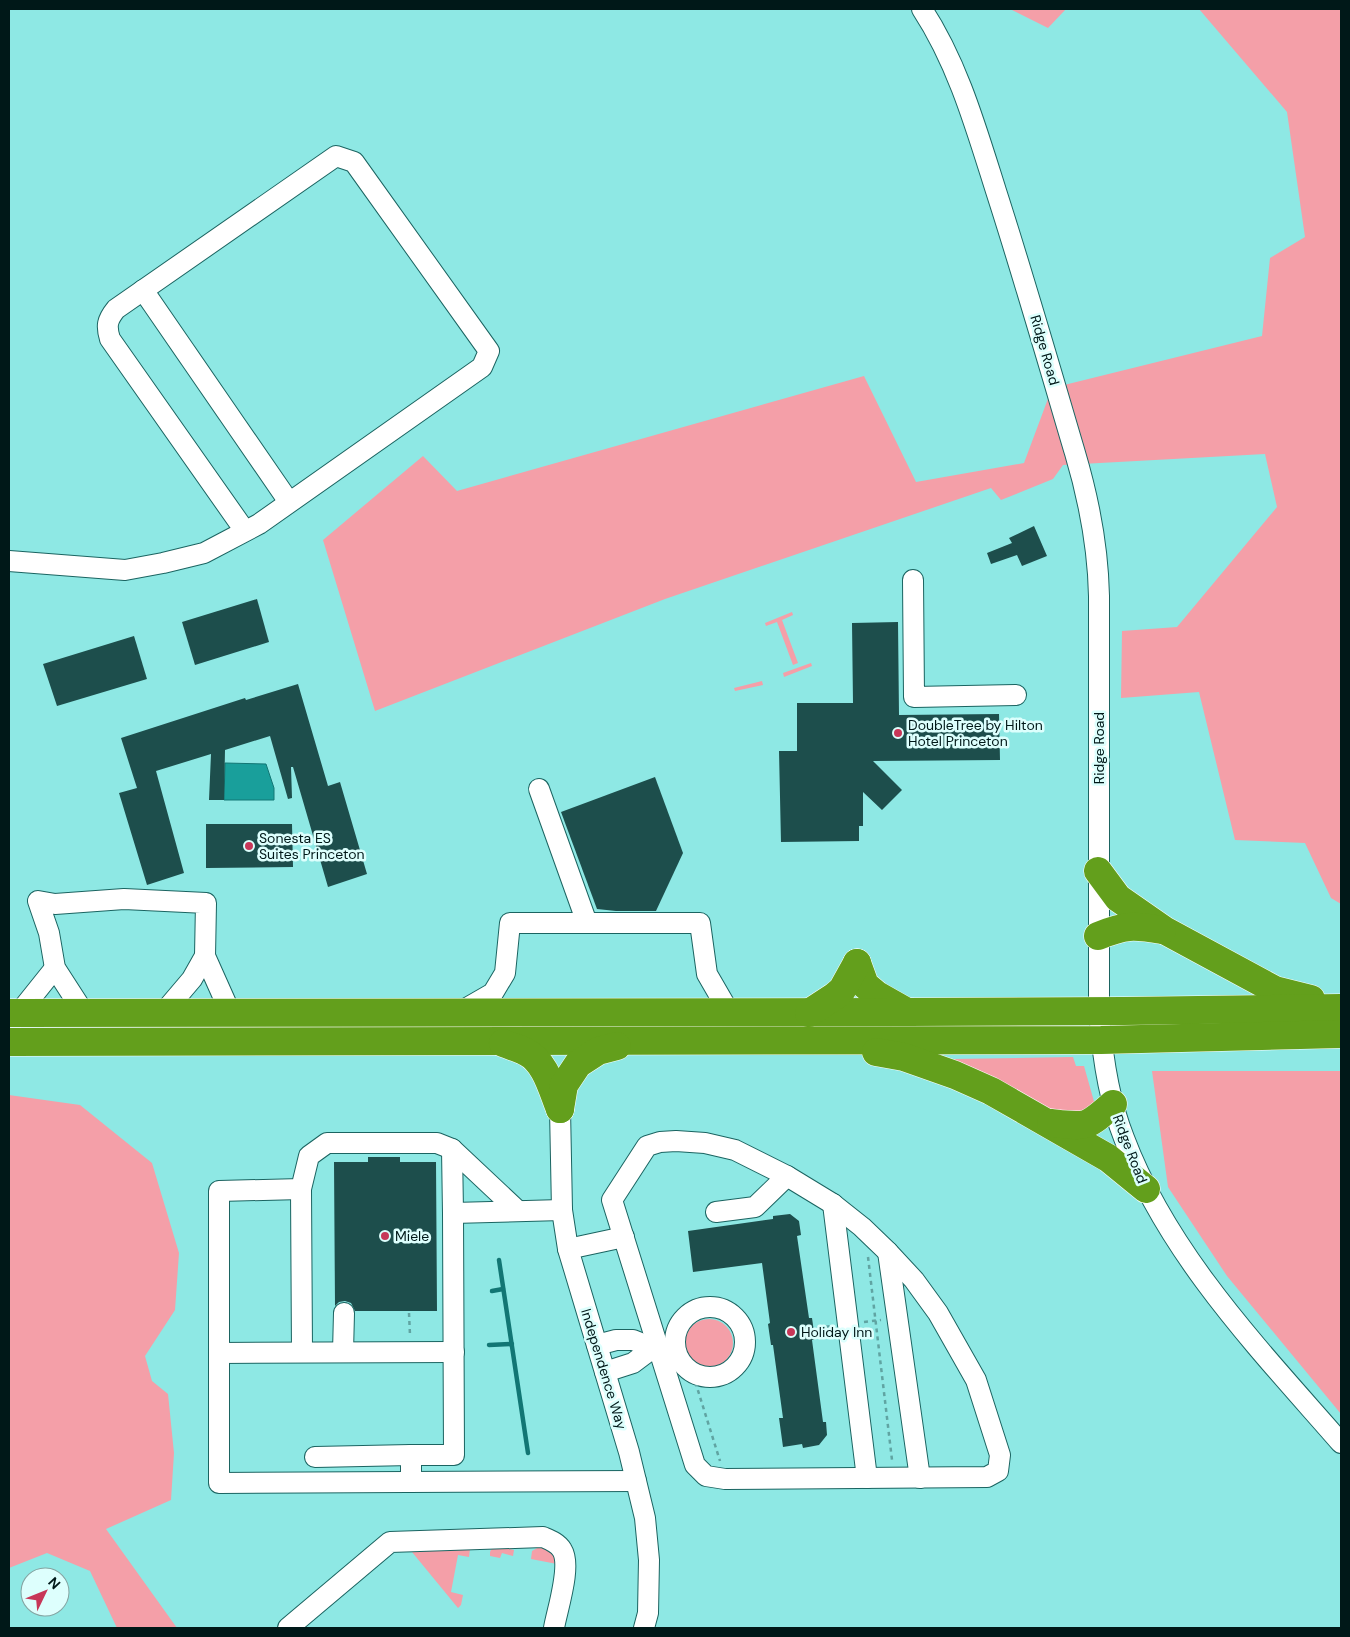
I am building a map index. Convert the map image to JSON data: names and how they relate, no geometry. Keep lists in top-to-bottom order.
{
  "streets": {
    "street": ["Ridge Road", "Independence Way"]
  },
  "places": [
    "DoubleTree by Hilton Hotel Princeton",
    "Sonesta ES Suites Princeton",
    "Miele",
    "Holiday Inn"
  ],
  "north": "top right"
}
